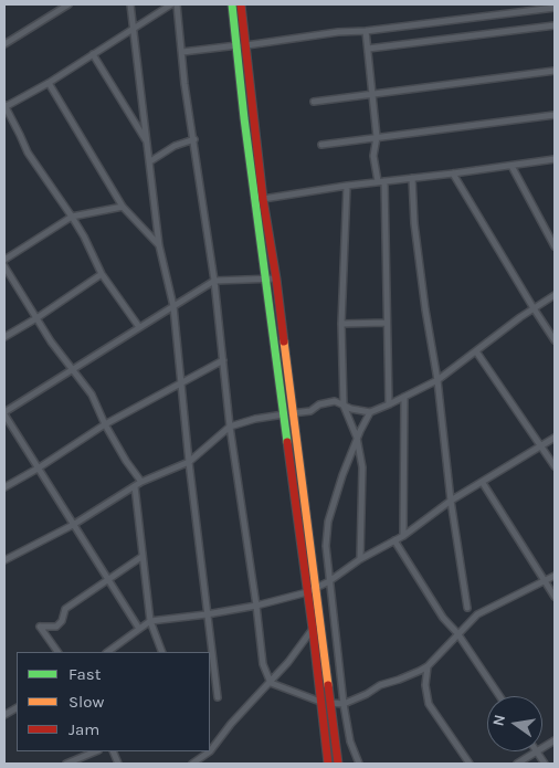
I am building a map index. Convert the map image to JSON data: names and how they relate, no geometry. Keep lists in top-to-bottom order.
{
  "legend": ["Fast", "Slow", "Jam"],
  "north": "left"
}
